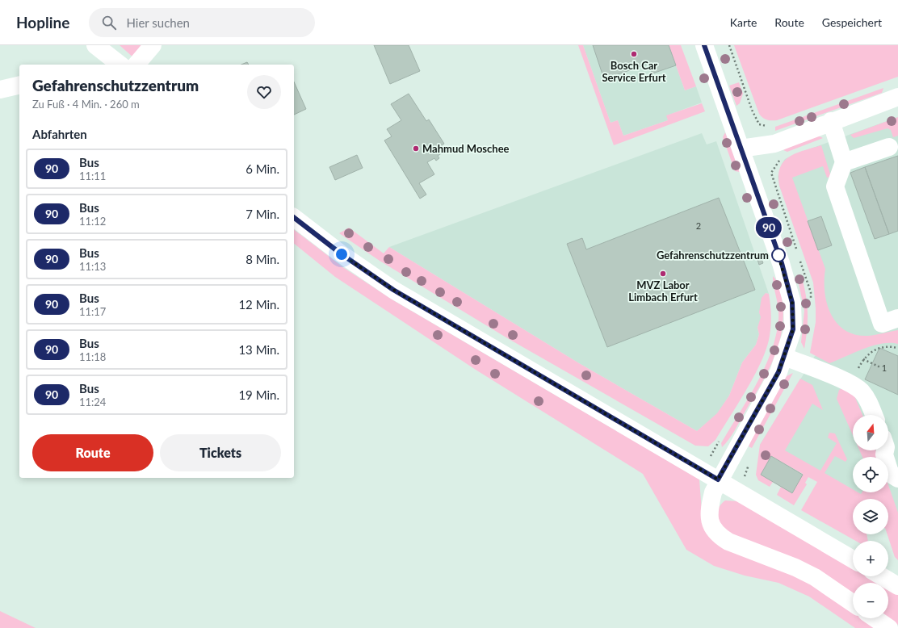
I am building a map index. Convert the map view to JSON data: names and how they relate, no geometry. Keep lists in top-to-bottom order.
{
  "places": [
    "Bosch Car Service Erfurt",
    "Mahmud Moschee",
    "Gefahrenschutzzentrum",
    "MVZ Labor Limbach Erfurt"
  ],
  "lines": ["bus line 90"],
  "house_numbers": ["2", "1"],
  "north": "top",
  "page": {
    "header": "Hopline",
    "search": "Hier suchen",
    "nav": ["Karte", "Route", "Gespeichert"],
    "on_map": "90",
    "heading": [
      ["Gefahrenschutzzentrum", "Zu Fuß · 4 Min. · 260 m"],
      "Abfahrten"
    ],
    "list": [
      {
        "mark": "90",
        "name": "Bus",
        "note": "11:11",
        "value": "6 Min."
      },
      {
        "mark": "90",
        "name": "Bus",
        "note": "11:12",
        "value": "7 Min."
      },
      {
        "mark": "90",
        "name": "Bus",
        "note": "11:13",
        "value": "8 Min."
      },
      {
        "mark": "90",
        "name": "Bus",
        "note": "11:17",
        "value": "12 Min."
      },
      {
        "mark": "90",
        "name": "Bus",
        "note": "11:18",
        "value": "13 Min."
      },
      {
        "mark": "90",
        "name": "Bus",
        "note": "11:24",
        "value": "19 Min."
      }
    ],
    "map_buttons": ["+", "−"],
    "buttons": ["Route", "Tickets"]
  }
}
